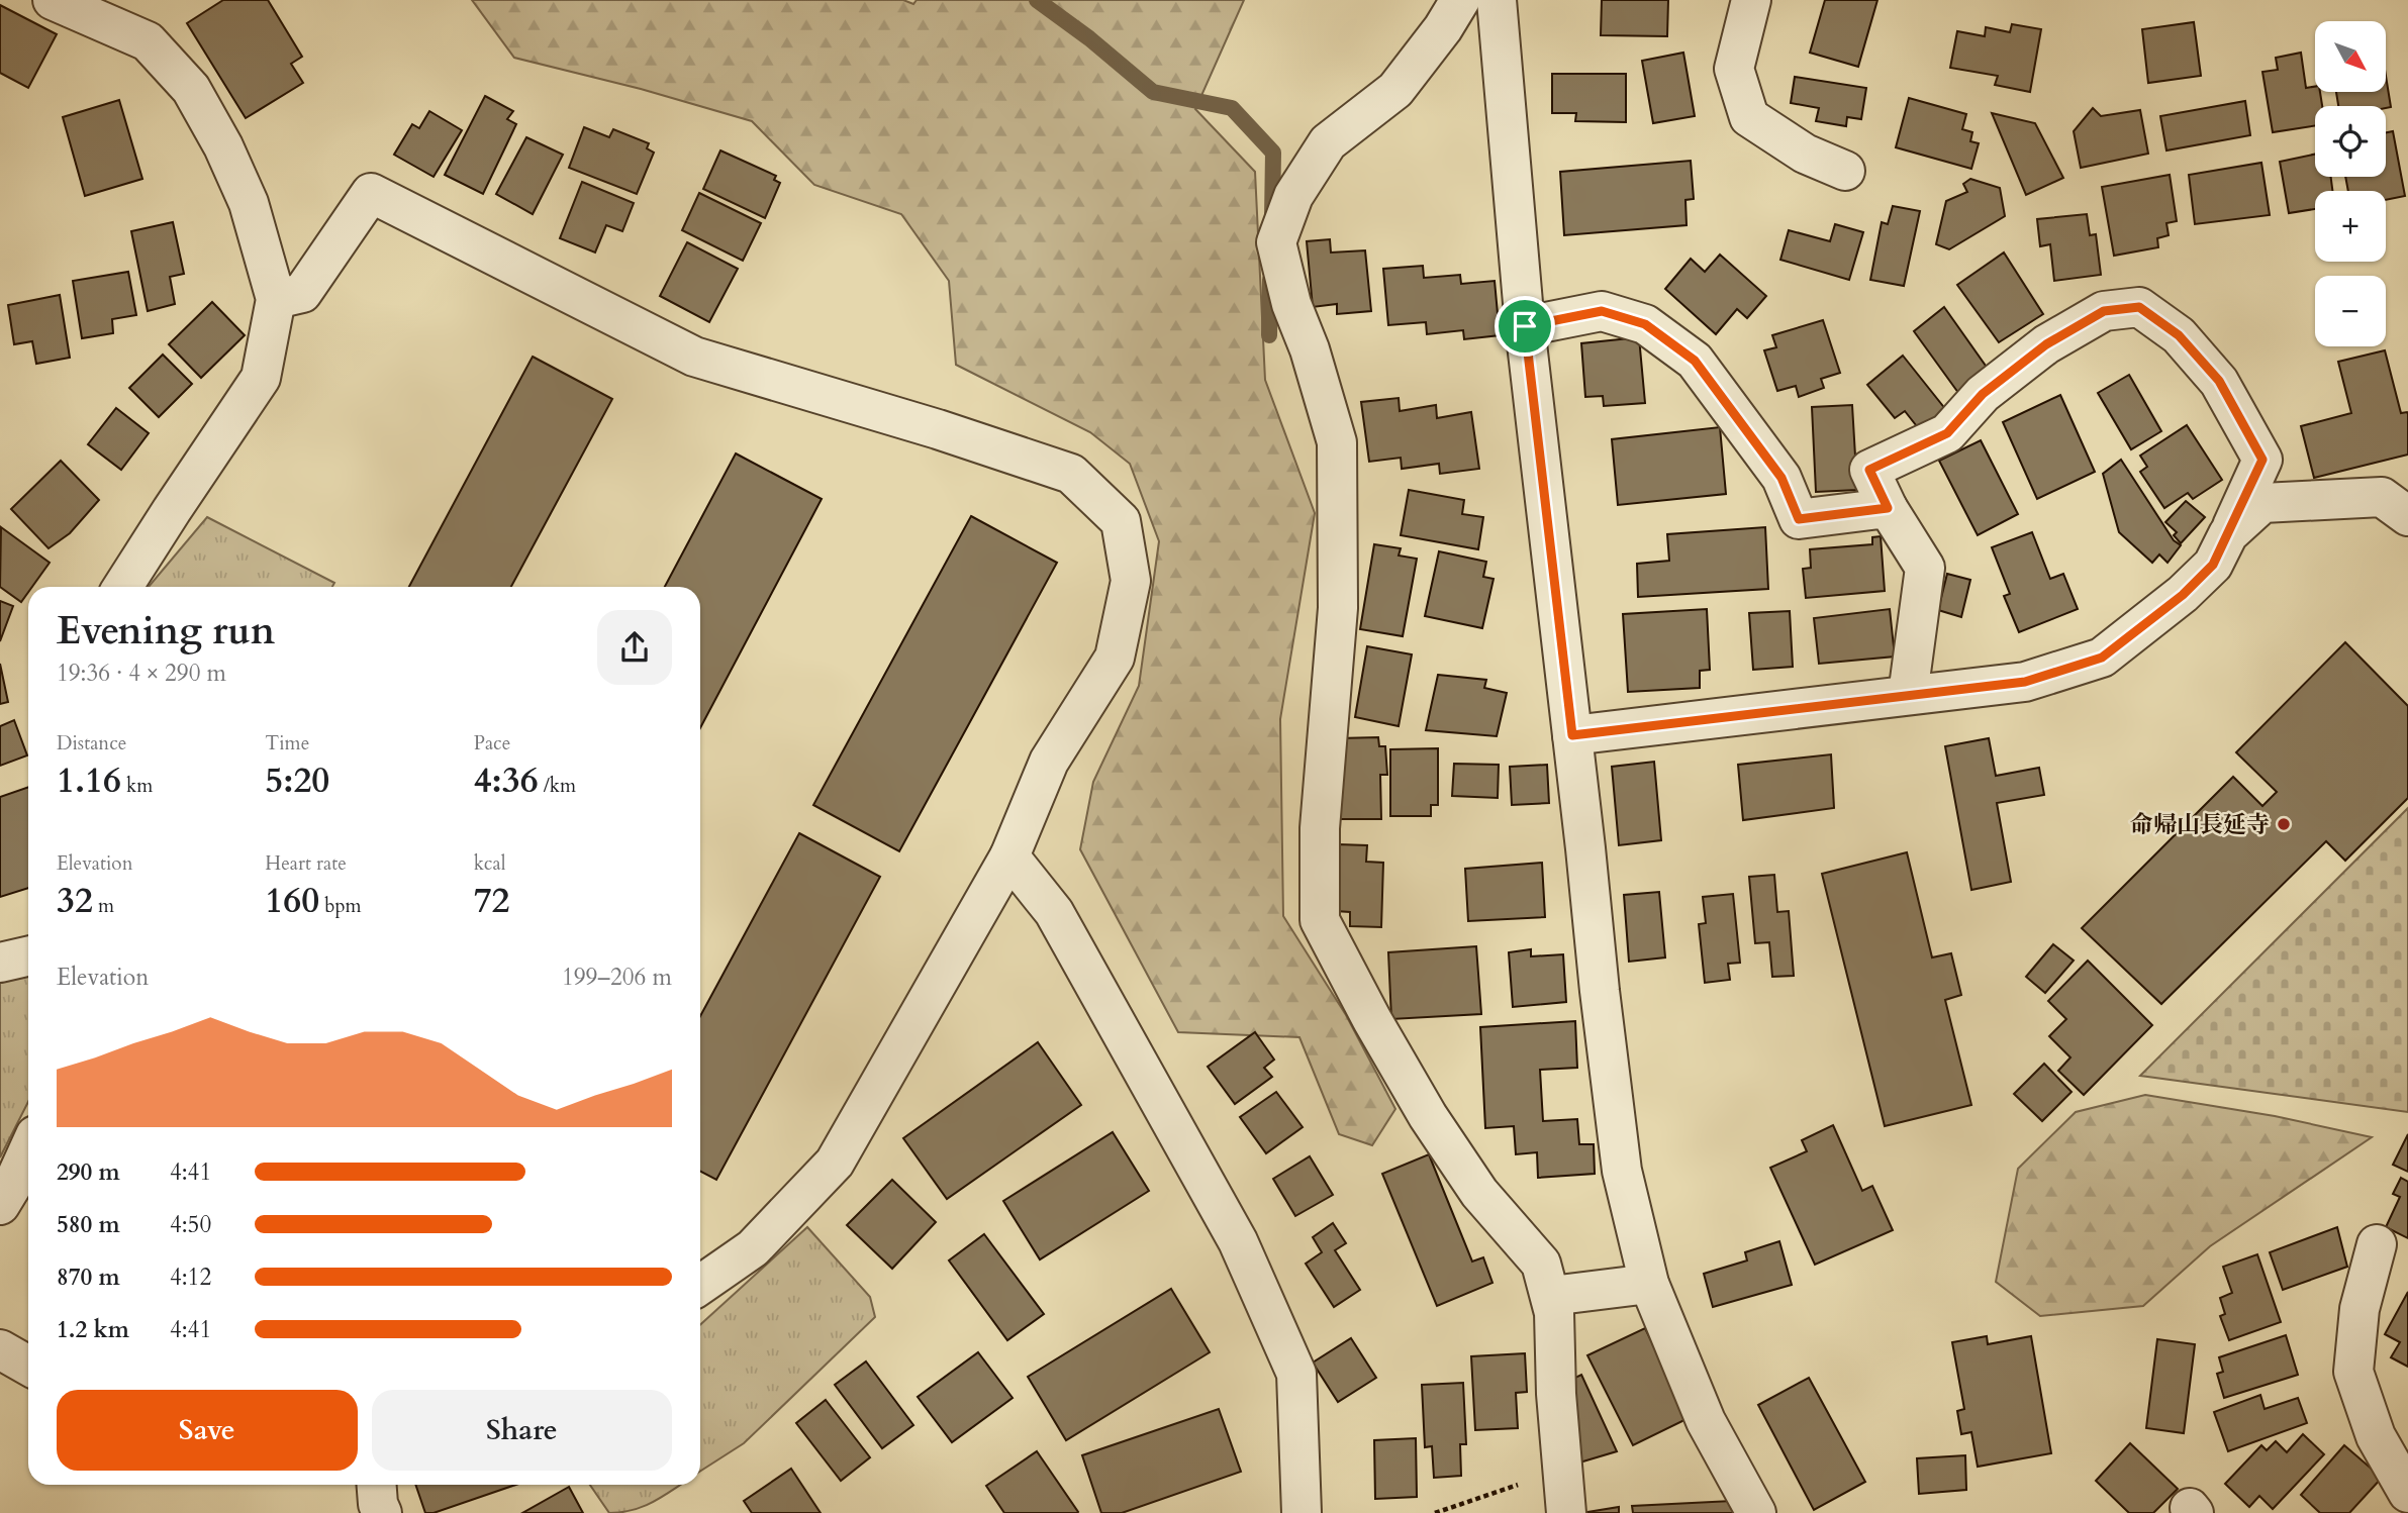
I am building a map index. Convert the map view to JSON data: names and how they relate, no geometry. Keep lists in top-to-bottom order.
{
  "places": ["命帰山長延寺"],
  "north": "bottom right",
  "page": {
    "map_buttons": ["+", "−"],
    "heading": ["Evening run", "19:36 · 4 × 290 m"],
    "stats": [
      ["Distance", "1.16 km"],
      ["Time", "5:20"],
      ["Pace", "4:36 /km"],
      ["Elevation", "32 m"],
      ["Heart rate", "160 bpm"],
      ["kcal", "72"]
    ],
    "chart": ["Elevation", "199–206 m"],
    "list": [
      {
        "name": "290 m",
        "note": "4:41"
      },
      {
        "name": "580 m",
        "note": "4:50"
      },
      {
        "name": "870 m",
        "note": "4:12"
      },
      {
        "name": "1.2 km",
        "note": "4:41"
      }
    ],
    "buttons": ["Save", "Share"]
  }
}
